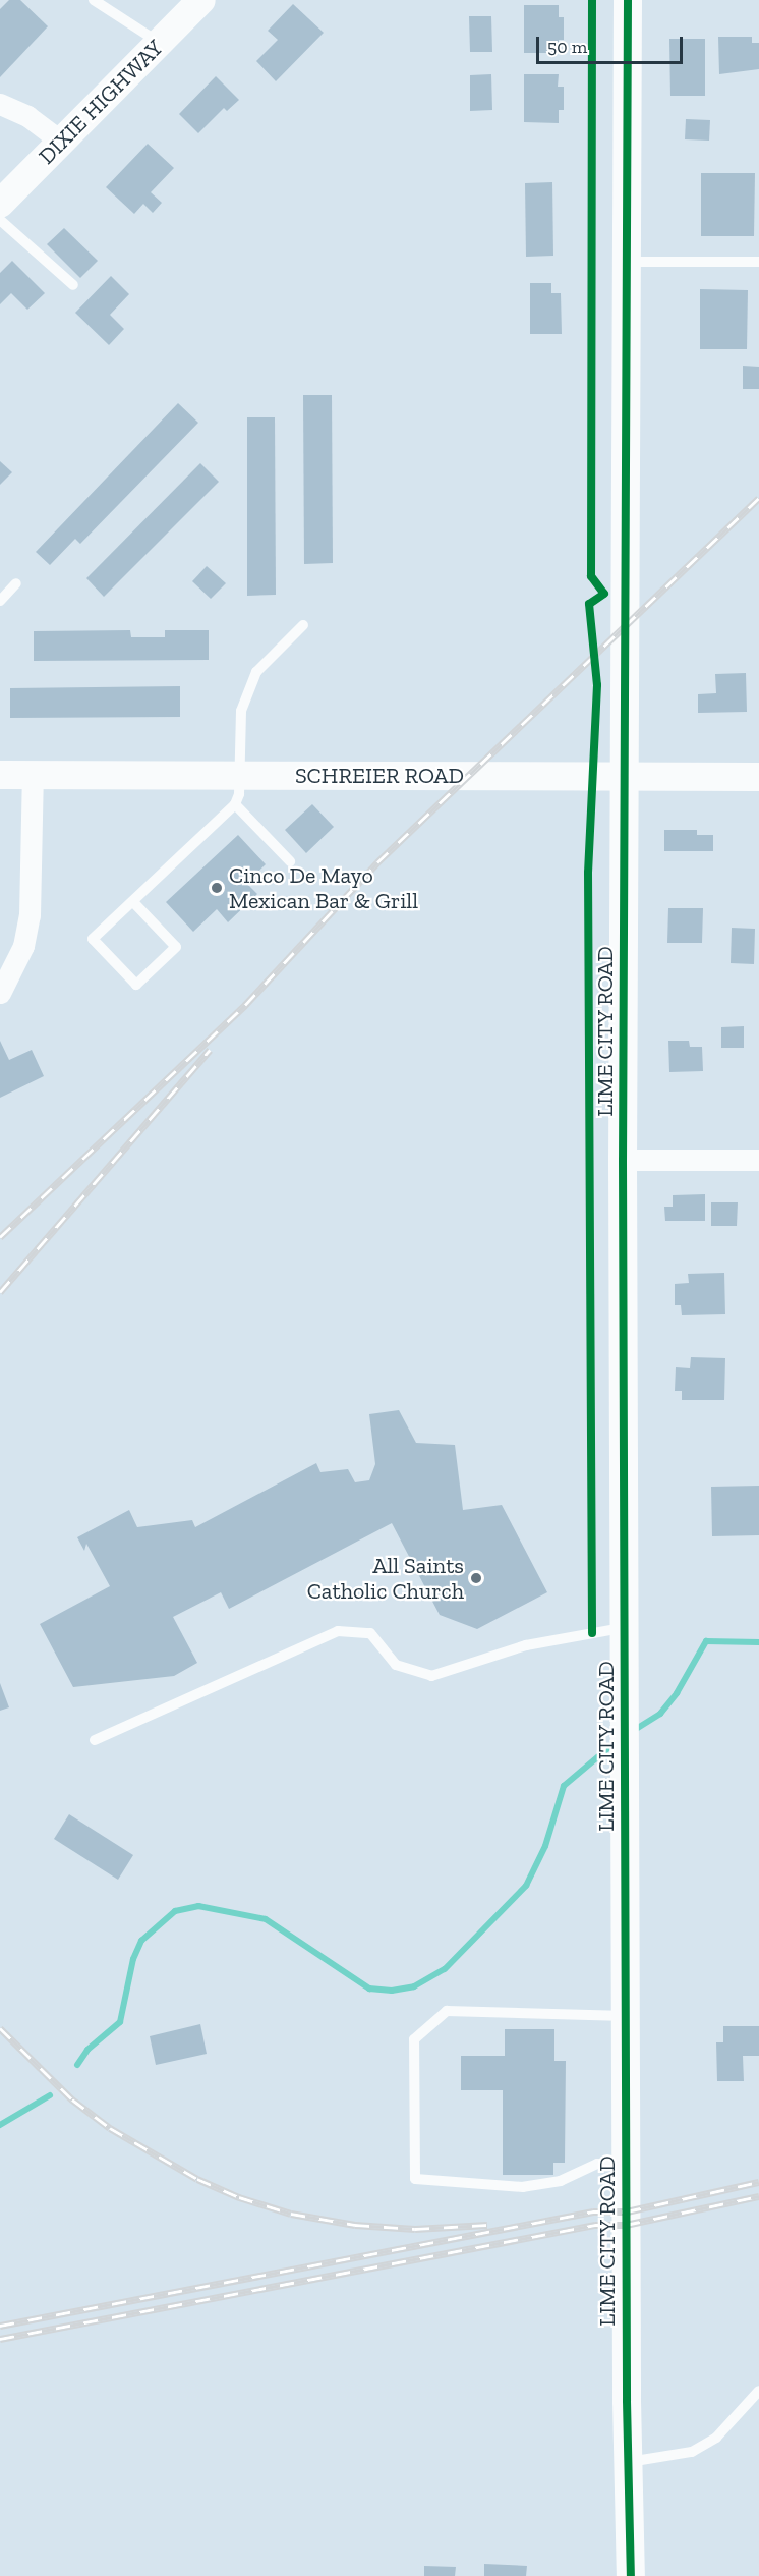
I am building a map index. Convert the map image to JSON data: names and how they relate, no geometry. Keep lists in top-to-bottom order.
{
  "streets": {
    "street": ["DIXIE HIGHWAY", "SCHREIER ROAD", "LIME CITY ROAD"]
  },
  "crossings": [
    ["SCHREIER ROAD", "LIME CITY ROAD"]
  ],
  "places": ["Cinco De Mayo Mexican Bar & Grill", "All Saints Catholic Church"],
  "scale_bar": "50 m"
}
